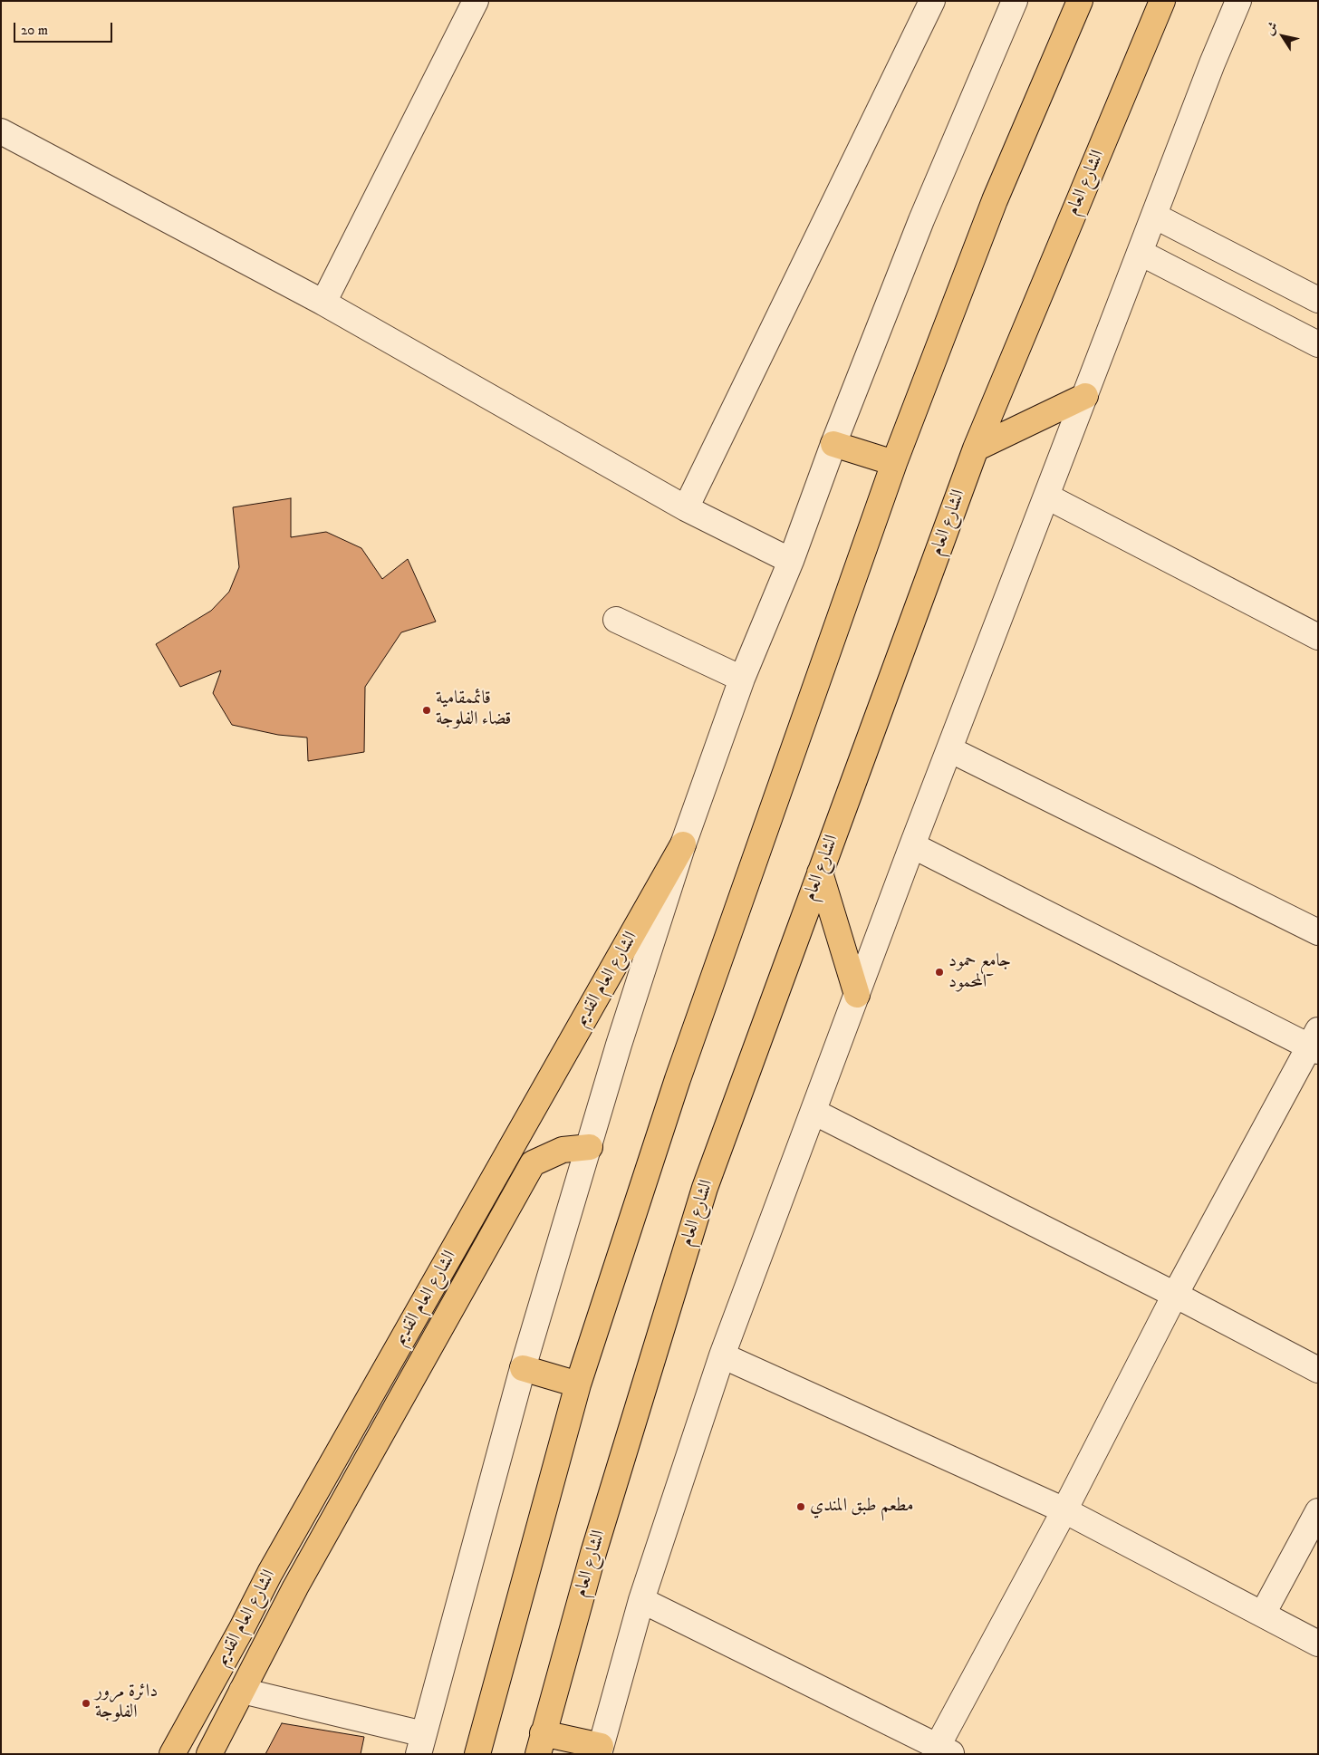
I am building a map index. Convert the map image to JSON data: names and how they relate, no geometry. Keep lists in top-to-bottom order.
{
  "streets": {
    "main road": ["الشارع العام", "الشارع العام القديم"]
  },
  "places": [
    "قائممقامية قضاء الفلوجة",
    "جامع حمود المحمود",
    "مطعم طبق المندي",
    "دائرة مرور الفلوجة"
  ],
  "scale_bar": "20 m",
  "north": "top left"
}
